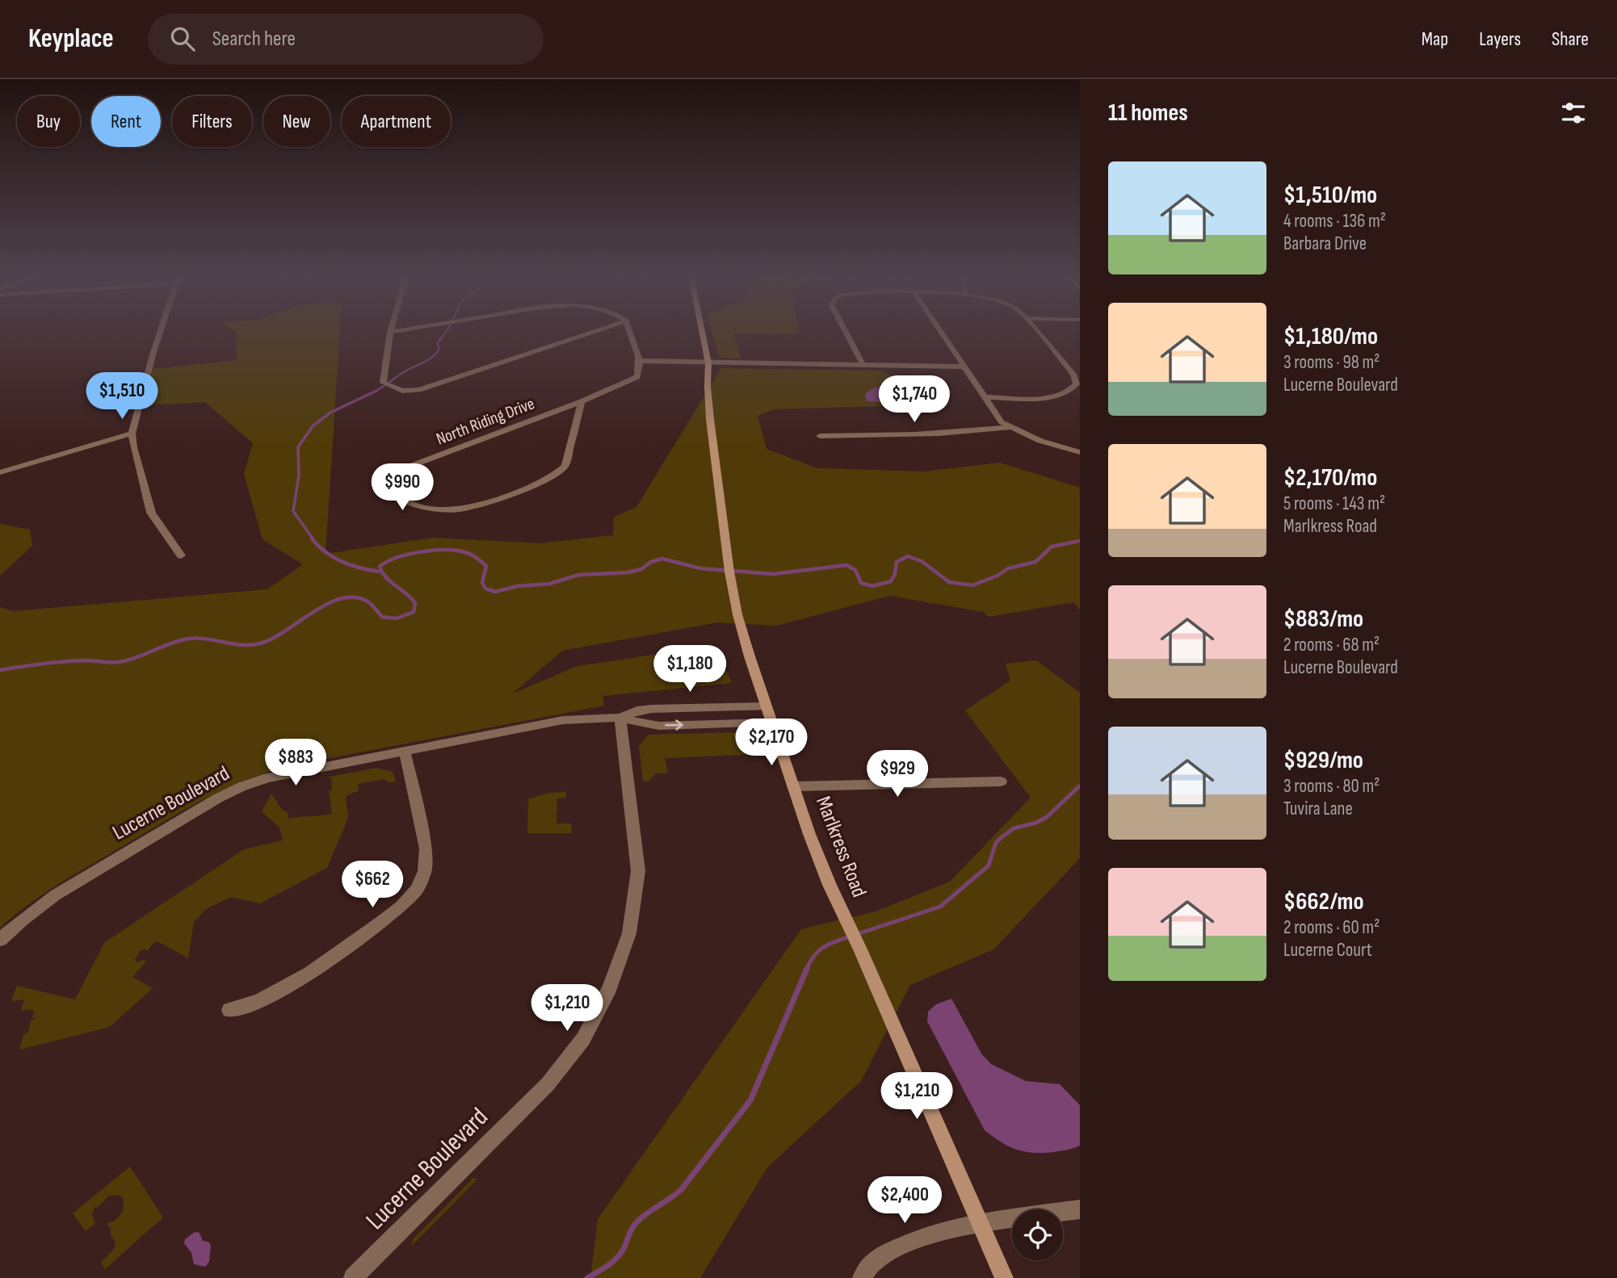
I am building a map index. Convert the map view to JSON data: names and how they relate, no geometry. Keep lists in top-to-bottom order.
{
  "streets": {
    "street": ["North Riding Drive", "Lucerne Boulevard", "Marlkress Road"]
  },
  "crossings": [
    ["Lucerne Boulevard", "Marlkress Road"]
  ],
  "page": {
    "header": "Keyplace",
    "search": "Search here",
    "nav": ["Map", "Layers", "Share"],
    "heading": "11 homes",
    "chip": [
      "Buy",
      "Rent",
      "Filters",
      "New",
      "Apartment"
    ],
    "list": [
      {
        "name": "$1,510/mo",
        "note": "4 rooms · 136 m² · Barbara Drive"
      },
      {
        "name": "$1,180/mo",
        "note": "3 rooms · 98 m² · Lucerne Boulevard"
      },
      {
        "name": "$2,170/mo",
        "note": "5 rooms · 143 m² · Marlkress Road"
      },
      {
        "name": "$883/mo",
        "note": "2 rooms · 68 m² · Lucerne Boulevard"
      },
      {
        "name": "$929/mo",
        "note": "3 rooms · 80 m² · Tuvira Lane"
      },
      {
        "name": "$662/mo",
        "note": "2 rooms · 60 m² · Lucerne Court"
      }
    ],
    "price": [
      "$1,510",
      "$1,740",
      "$990",
      "$1,180",
      "$2,170",
      "$883",
      "$929",
      "$662",
      "$1,210",
      "$1,210",
      "$2,400"
    ]
  }
}
